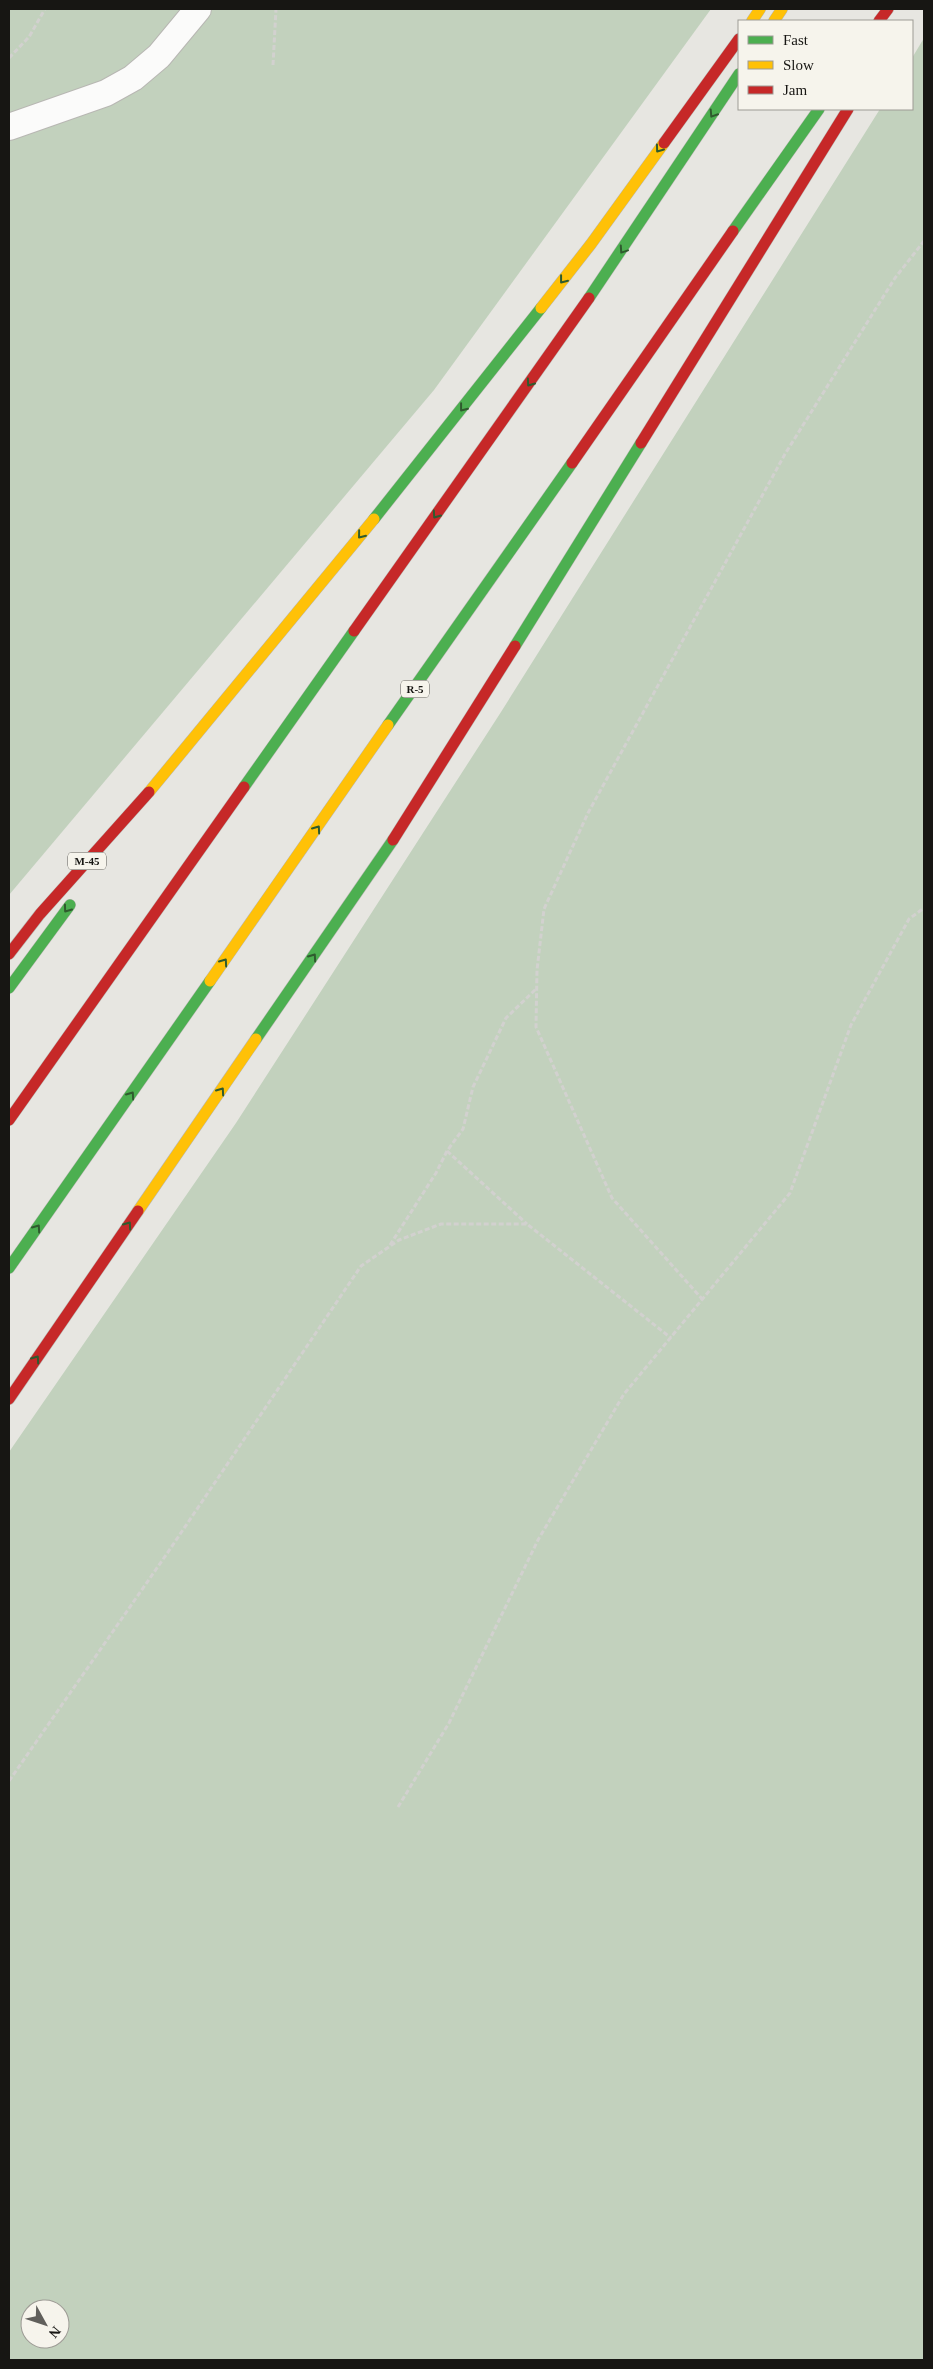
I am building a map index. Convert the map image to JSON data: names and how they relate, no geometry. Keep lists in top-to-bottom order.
{
  "streets": {
    "highway": ["R-5", "M-45"]
  },
  "legend": ["Fast", "Slow", "Jam"],
  "north": "bottom right"
}
